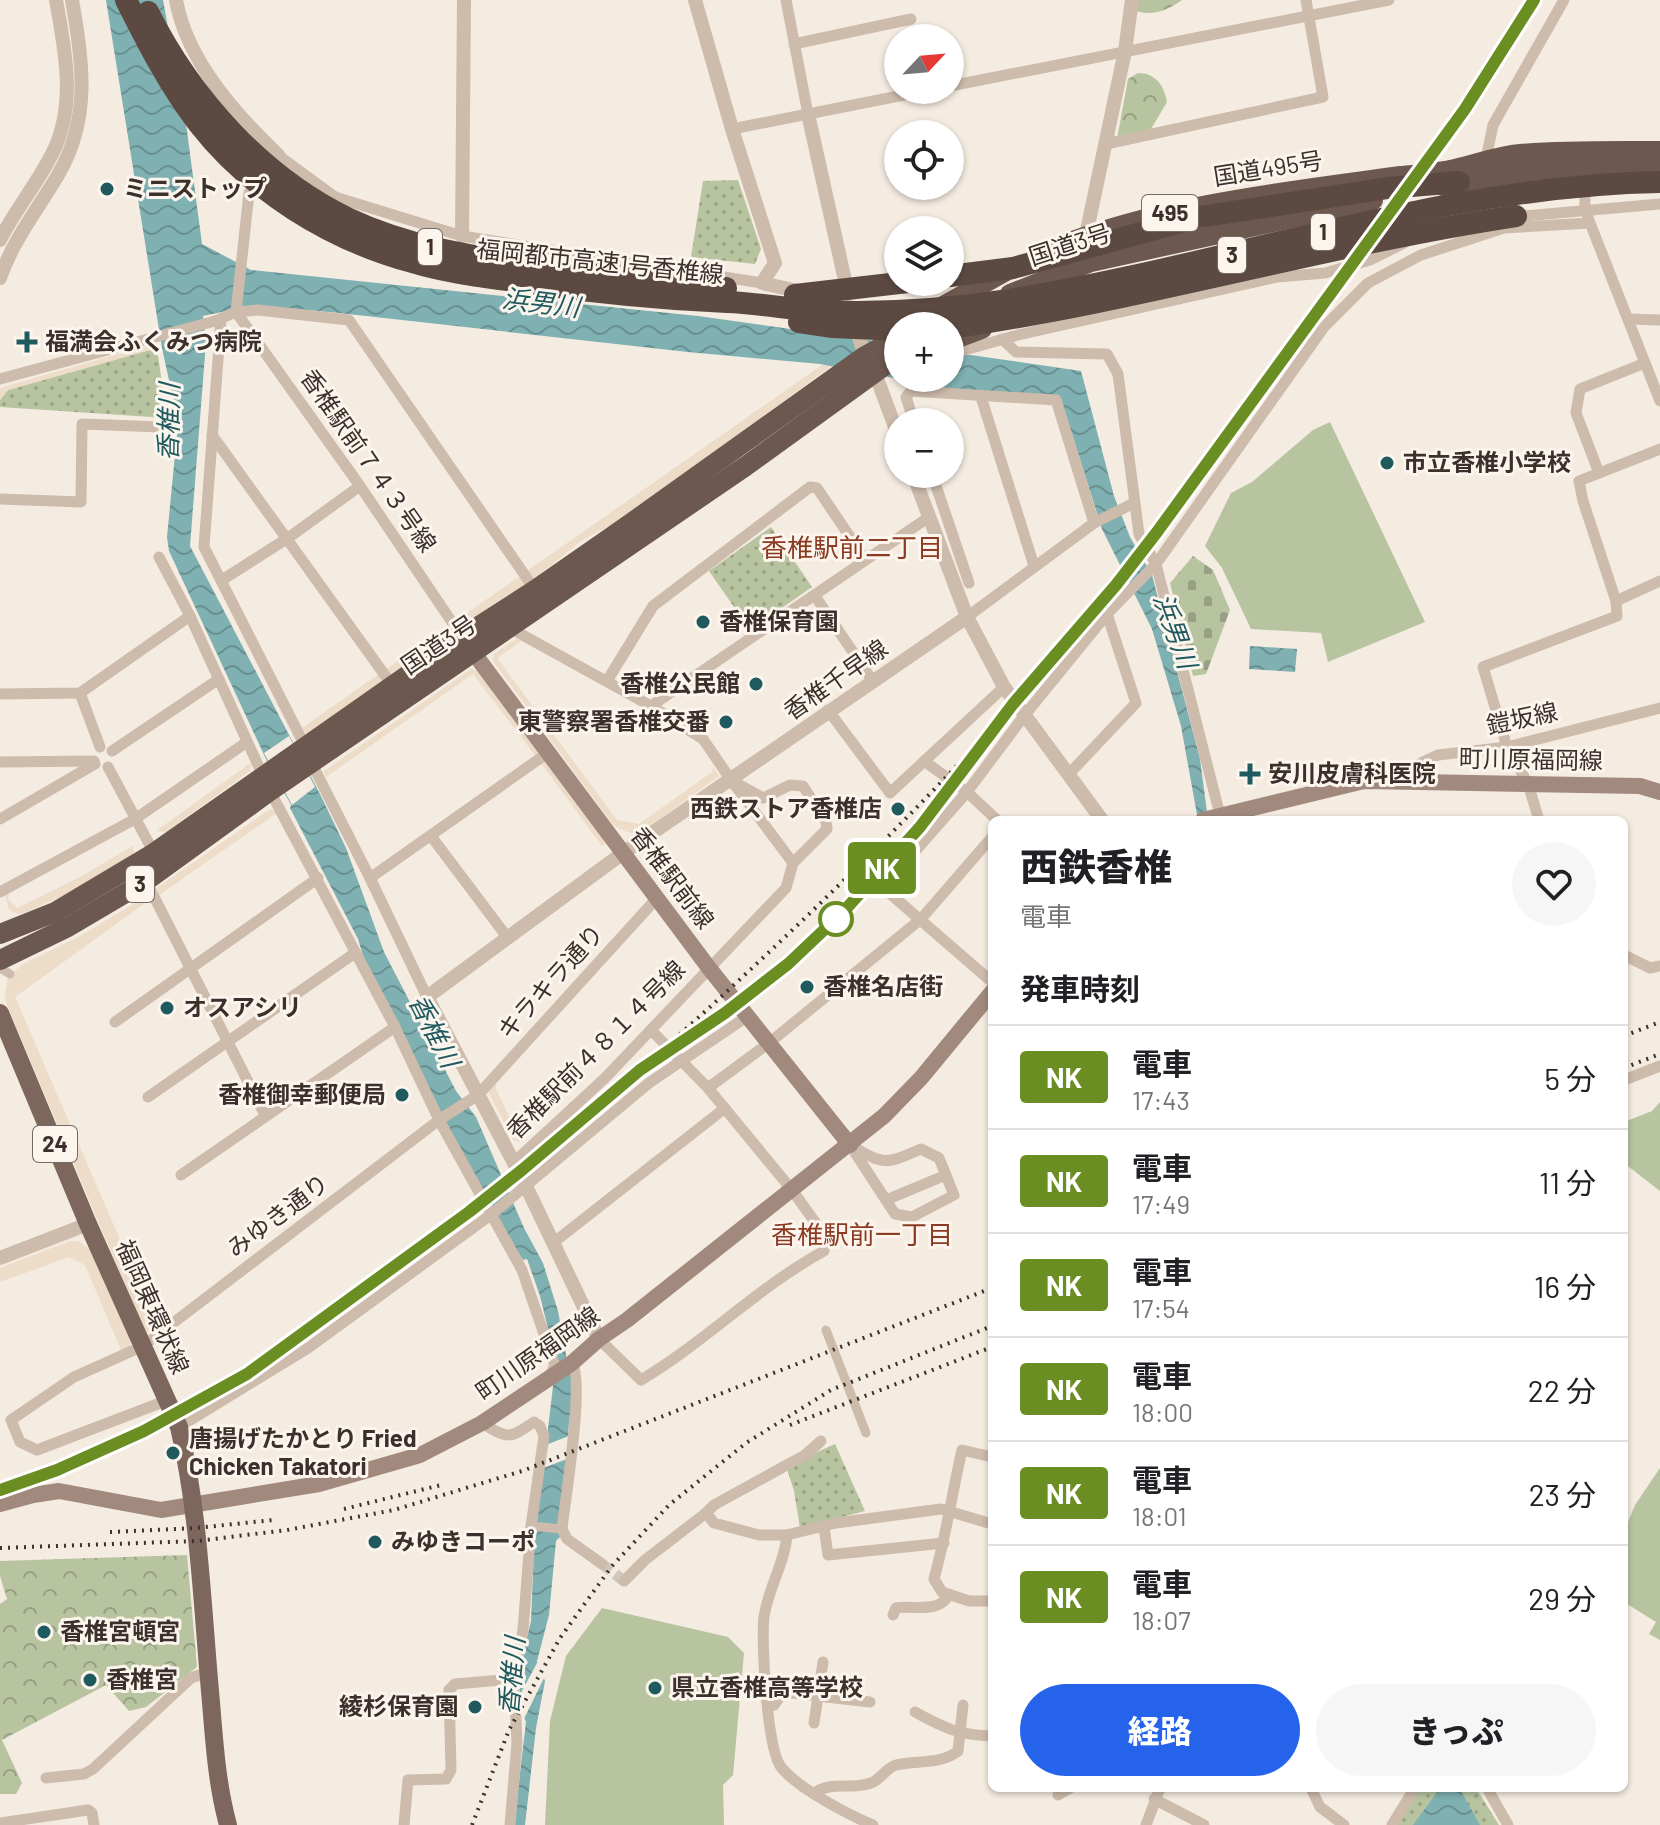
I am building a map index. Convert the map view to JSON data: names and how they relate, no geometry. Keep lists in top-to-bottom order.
{
  "streets": {
    "highway": [
      "国道495号",
      "495",
      "1",
      "国道3号",
      "3",
      "福岡都市高速1号香椎線"
    ],
    "main road": [
      "町川原福岡線",
      "香椎駅前線",
      "24",
      "福岡東環状線"
    ],
    "street": [
      "香椎駅前７４３号線",
      "香椎千早線",
      "鎧坂線",
      "キラキラ通り",
      "香椎駅前４８１４号線",
      "みゆき通り"
    ]
  },
  "crossings": [
    ["国道495号", "国道3号"],
    ["1", "国道3号"],
    ["1", "福岡都市高速1号香椎線"],
    ["国道3号", "香椎駅前７４３号線"],
    ["国道3号", "香椎駅前線"],
    ["香椎駅前７４３号線", "香椎駅前線"],
    ["香椎千早線", "香椎駅前線"],
    ["鎧坂線", "町川原福岡線"],
    ["町川原福岡線", "香椎駅前線"],
    ["町川原福岡線", "福岡東環状線"],
    ["香椎駅前線", "キラキラ通り"],
    ["香椎駅前線", "香椎駅前４８１４号線"],
    ["キラキラ通り", "みゆき通り"],
    ["みゆき通り", "福岡東環状線"]
  ],
  "districts": ["香椎駅前二丁目", "香椎駅前一丁目"],
  "water": ["浜男川", "香椎川"],
  "places": {
    "other": [
      "ミニストップ",
      "市立香椎小学校",
      "香椎保育園",
      "香椎公民館",
      "東警察署香椎交番",
      "西鉄ストア香椎店",
      "香椎名店街",
      "オスアシリ",
      "香椎御幸郵便局",
      "唐揚げたかとり Fried Chicken Takatori",
      "みゆきコーポ",
      "香椎宮頓宮",
      "香椎宮",
      "県立香椎高等学校",
      "綾杉保育園"
    ],
    "health": ["福満会ふくみつ病院", "安川皮膚科医院"]
  },
  "north": "top right",
  "page": {
    "on_map": "NK",
    "map_buttons": ["+", "−"],
    "heading": [
      ["西鉄香椎", "電車"],
      "発車時刻"
    ],
    "list": [
      {
        "mark": "NK",
        "name": "電車",
        "note": "17:43",
        "value": "5 分"
      },
      {
        "mark": "NK",
        "name": "電車",
        "note": "17:49",
        "value": "11 分"
      },
      {
        "mark": "NK",
        "name": "電車",
        "note": "17:54",
        "value": "16 分"
      },
      {
        "mark": "NK",
        "name": "電車",
        "note": "18:00",
        "value": "22 分"
      },
      {
        "mark": "NK",
        "name": "電車",
        "note": "18:01",
        "value": "23 分"
      },
      {
        "mark": "NK",
        "name": "電車",
        "note": "18:07",
        "value": "29 分"
      }
    ],
    "buttons": ["経路", "きっぷ"]
  }
}
